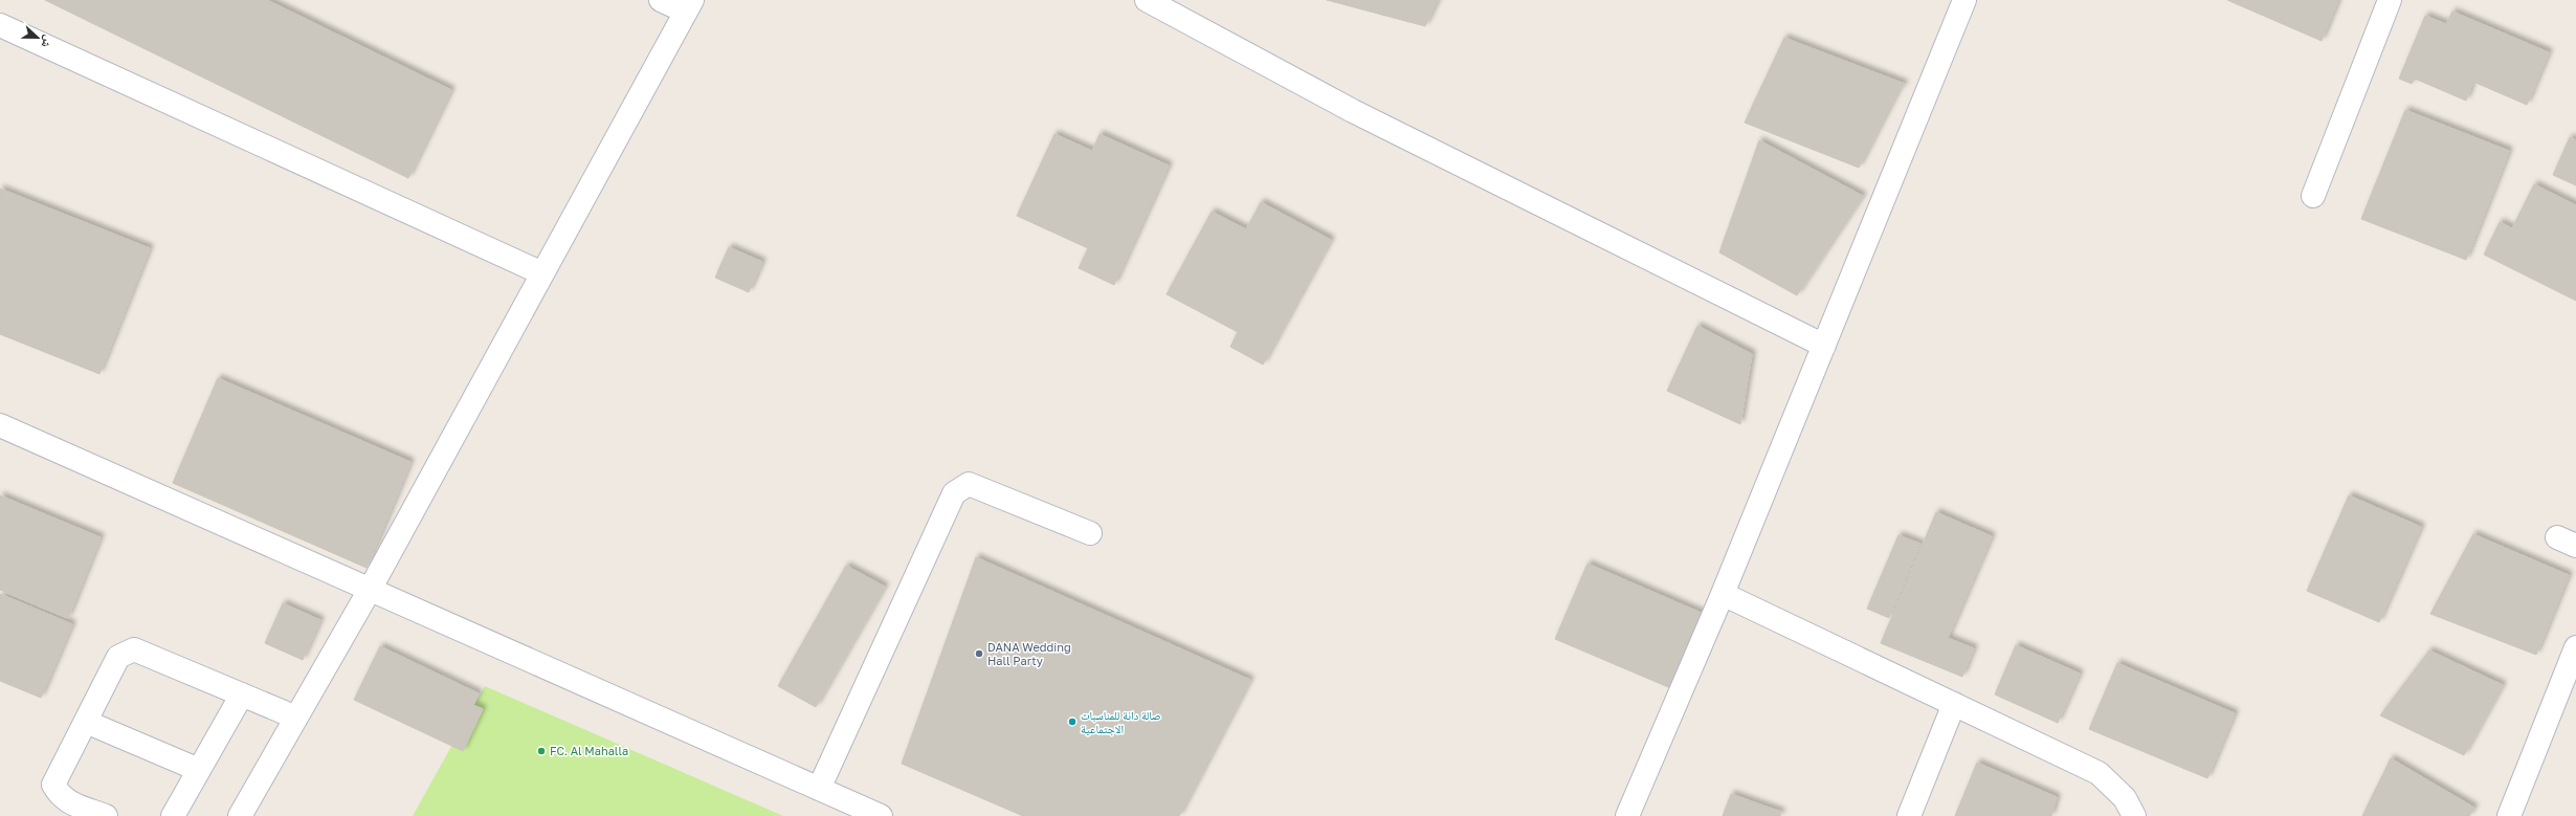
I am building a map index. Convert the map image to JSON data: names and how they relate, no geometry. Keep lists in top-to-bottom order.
{
  "places": ["DANA Wedding Hall Party", "صالة دانة للمناسبات الاجتماعية", "FC. Al Mahalla"],
  "north": "right"
}
